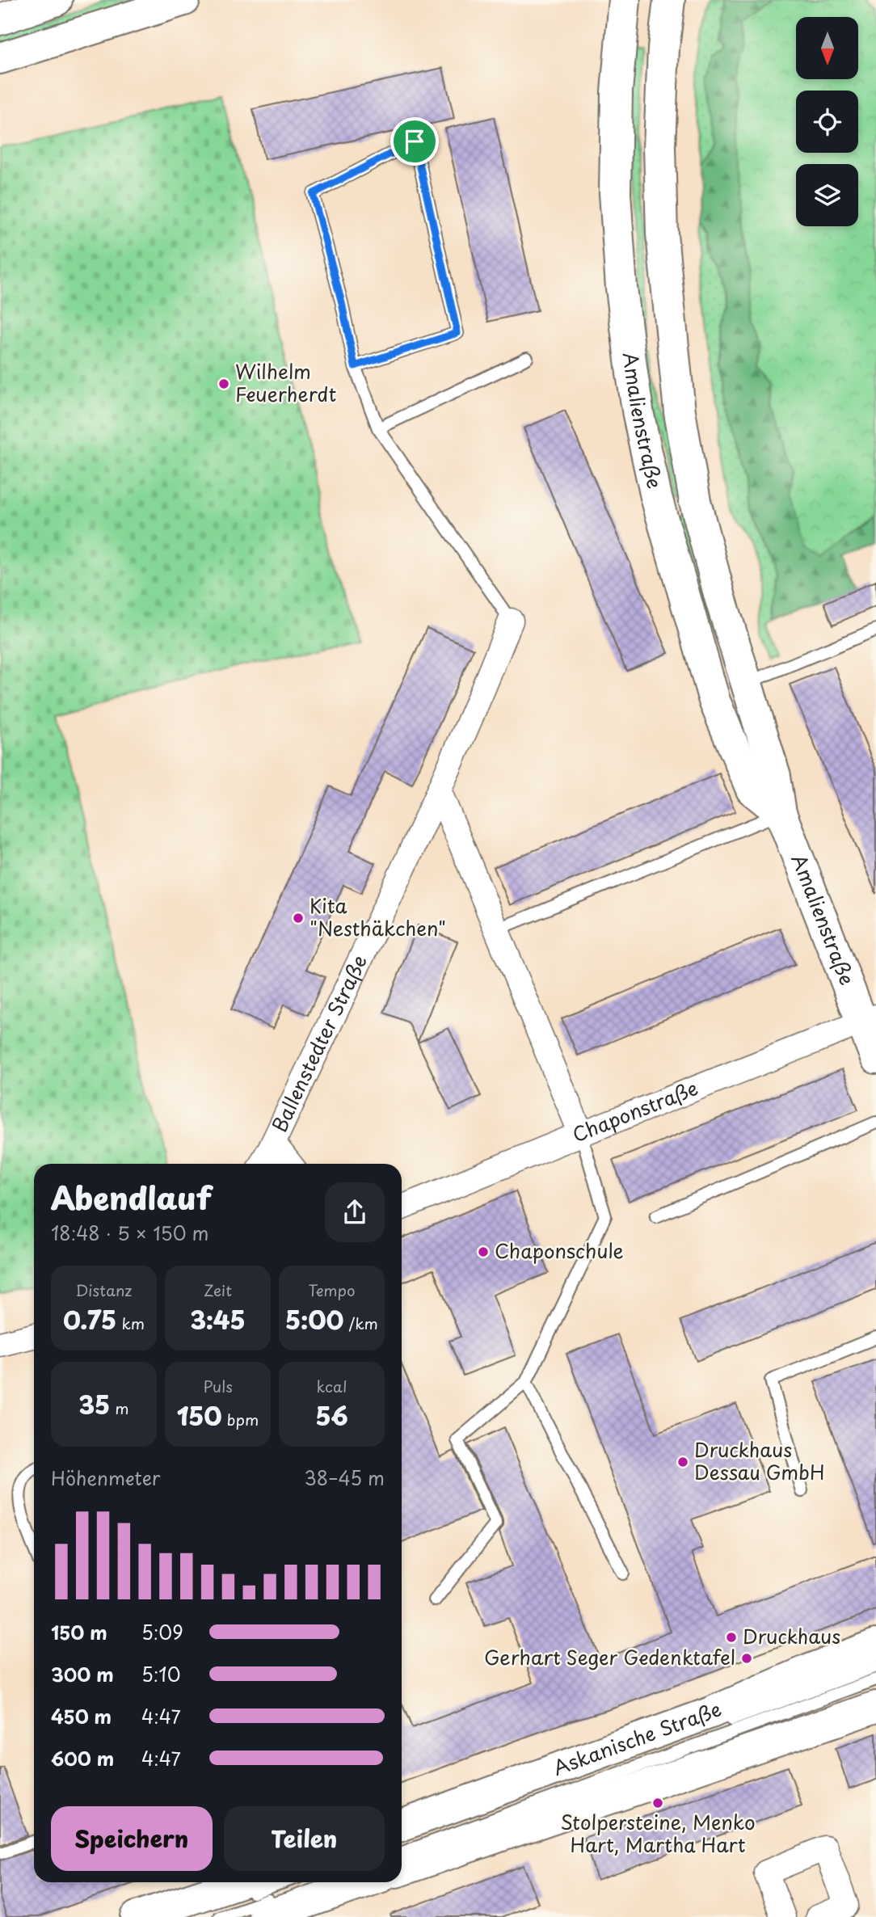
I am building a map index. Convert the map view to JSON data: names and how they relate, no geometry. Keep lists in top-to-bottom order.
{
  "streets": {
    "main road": ["Amalienstraße", "Askanische Straße"],
    "street": ["Ballenstedter Straße", "Chaponstraße"]
  },
  "crossings": [
    ["Amalienstraße", "Chaponstraße"]
  ],
  "places": [
    "Wilhelm Feuerherdt",
    "Kita \"Nesthäkchen\"",
    "Chaponschule",
    "Druckhaus Dessau GmbH",
    "Druckhaus",
    "Gerhart Seger Gedenktafel",
    "Stolpersteine, Menko Hart, Martha Hart"
  ],
  "north": "bottom",
  "page": {
    "heading": ["Abendlauf", "18:48 · 5 × 150 m"],
    "stats": [
      ["Distanz", "0.75 km"],
      ["Zeit", "3:45"],
      ["Tempo", "5:00 /km"],
      ["35 m"],
      ["Puls", "150 bpm"],
      ["kcal", "56"]
    ],
    "chart": ["Höhenmeter", "38–45 m"],
    "list": [
      {
        "name": "150 m",
        "note": "5:09"
      },
      {
        "name": "300 m",
        "note": "5:10"
      },
      {
        "name": "450 m",
        "note": "4:47"
      },
      {
        "name": "600 m",
        "note": "4:47"
      }
    ],
    "buttons": ["Speichern", "Teilen"]
  }
}
